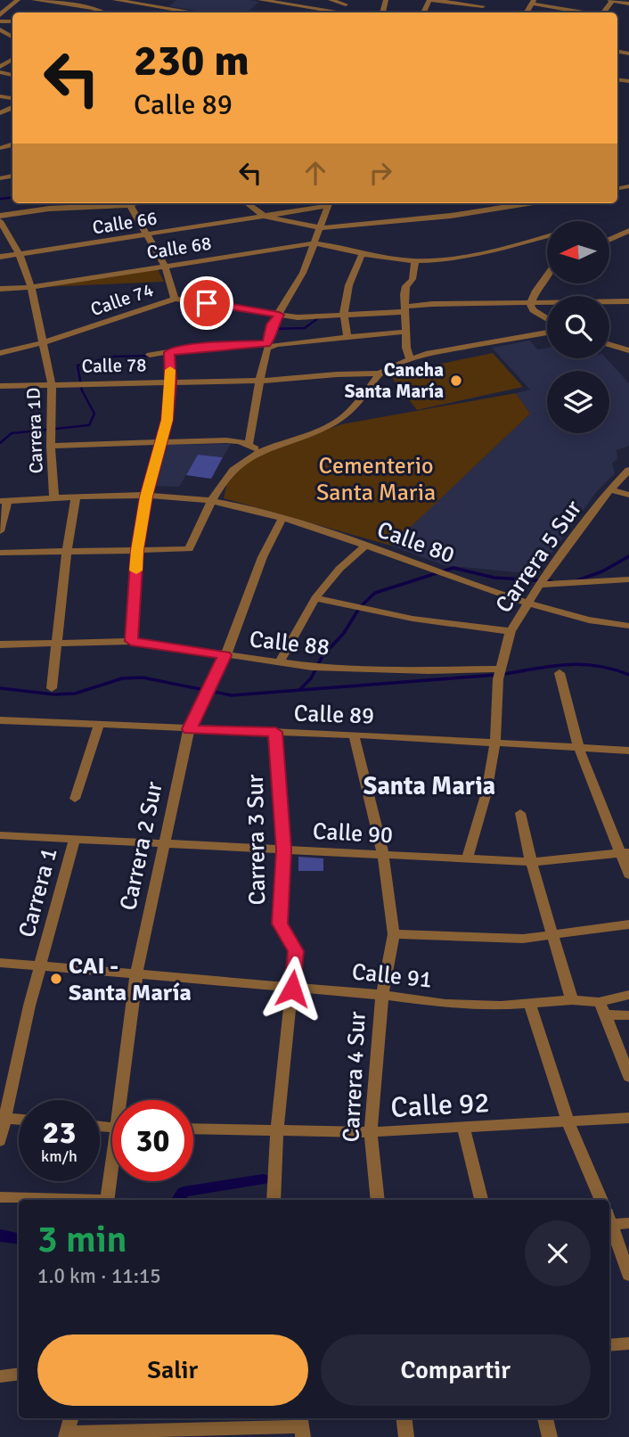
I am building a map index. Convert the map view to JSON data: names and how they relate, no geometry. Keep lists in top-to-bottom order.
{
  "streets": {
    "street": [
      "Calle 66",
      "Calle 68",
      "Calle 74",
      "Calle 78",
      "Carrera 1D",
      "Calle 80",
      "Carrera 5 Sur",
      "Calle 88",
      "Calle 89",
      "Calle 90",
      "Carrera 3 Sur",
      "Carrera 2 Sur",
      "Carrera 1",
      "Calle 91",
      "Carrera 4 Sur",
      "Calle 92"
    ]
  },
  "crossings": [
    ["Calle 66", "Carrera 1D"],
    ["Calle 68", "Carrera 1D"],
    ["Calle 74", "Carrera 1D"],
    ["Calle 78", "Carrera 1D"],
    ["Carrera 1D", "Calle 80"],
    ["Calle 80", "Carrera 5 Sur"],
    ["Calle 80", "Carrera 2 Sur"],
    ["Carrera 5 Sur", "Calle 88"],
    ["Carrera 5 Sur", "Calle 89"],
    ["Carrera 5 Sur", "Calle 90"],
    ["Calle 88", "Carrera 2 Sur"],
    ["Calle 89", "Carrera 3 Sur"],
    ["Calle 89", "Carrera 2 Sur"],
    ["Calle 89", "Carrera 4 Sur"],
    ["Calle 90", "Carrera 3 Sur"],
    ["Calle 90", "Carrera 2 Sur"],
    ["Calle 90", "Carrera 1"],
    ["Calle 90", "Carrera 4 Sur"],
    ["Carrera 3 Sur", "Calle 91"],
    ["Carrera 3 Sur", "Calle 92"],
    ["Carrera 2 Sur", "Calle 91"],
    ["Carrera 1", "Calle 91"],
    ["Calle 91", "Carrera 4 Sur"],
    ["Carrera 4 Sur", "Calle 92"]
  ],
  "districts": ["Santa Maria"],
  "parks": ["Cementerio Santa Maria"],
  "places": ["Cancha Santa María", "CAI - Santa María"],
  "north": "left",
  "page": {
    "turn": ["230 m", "Calle 89"],
    "speed": "23 km/h",
    "limit": "30",
    "heading": ["3 min", "1.0 km · 11:15"],
    "buttons": ["Salir", "Compartir"]
  }
}
